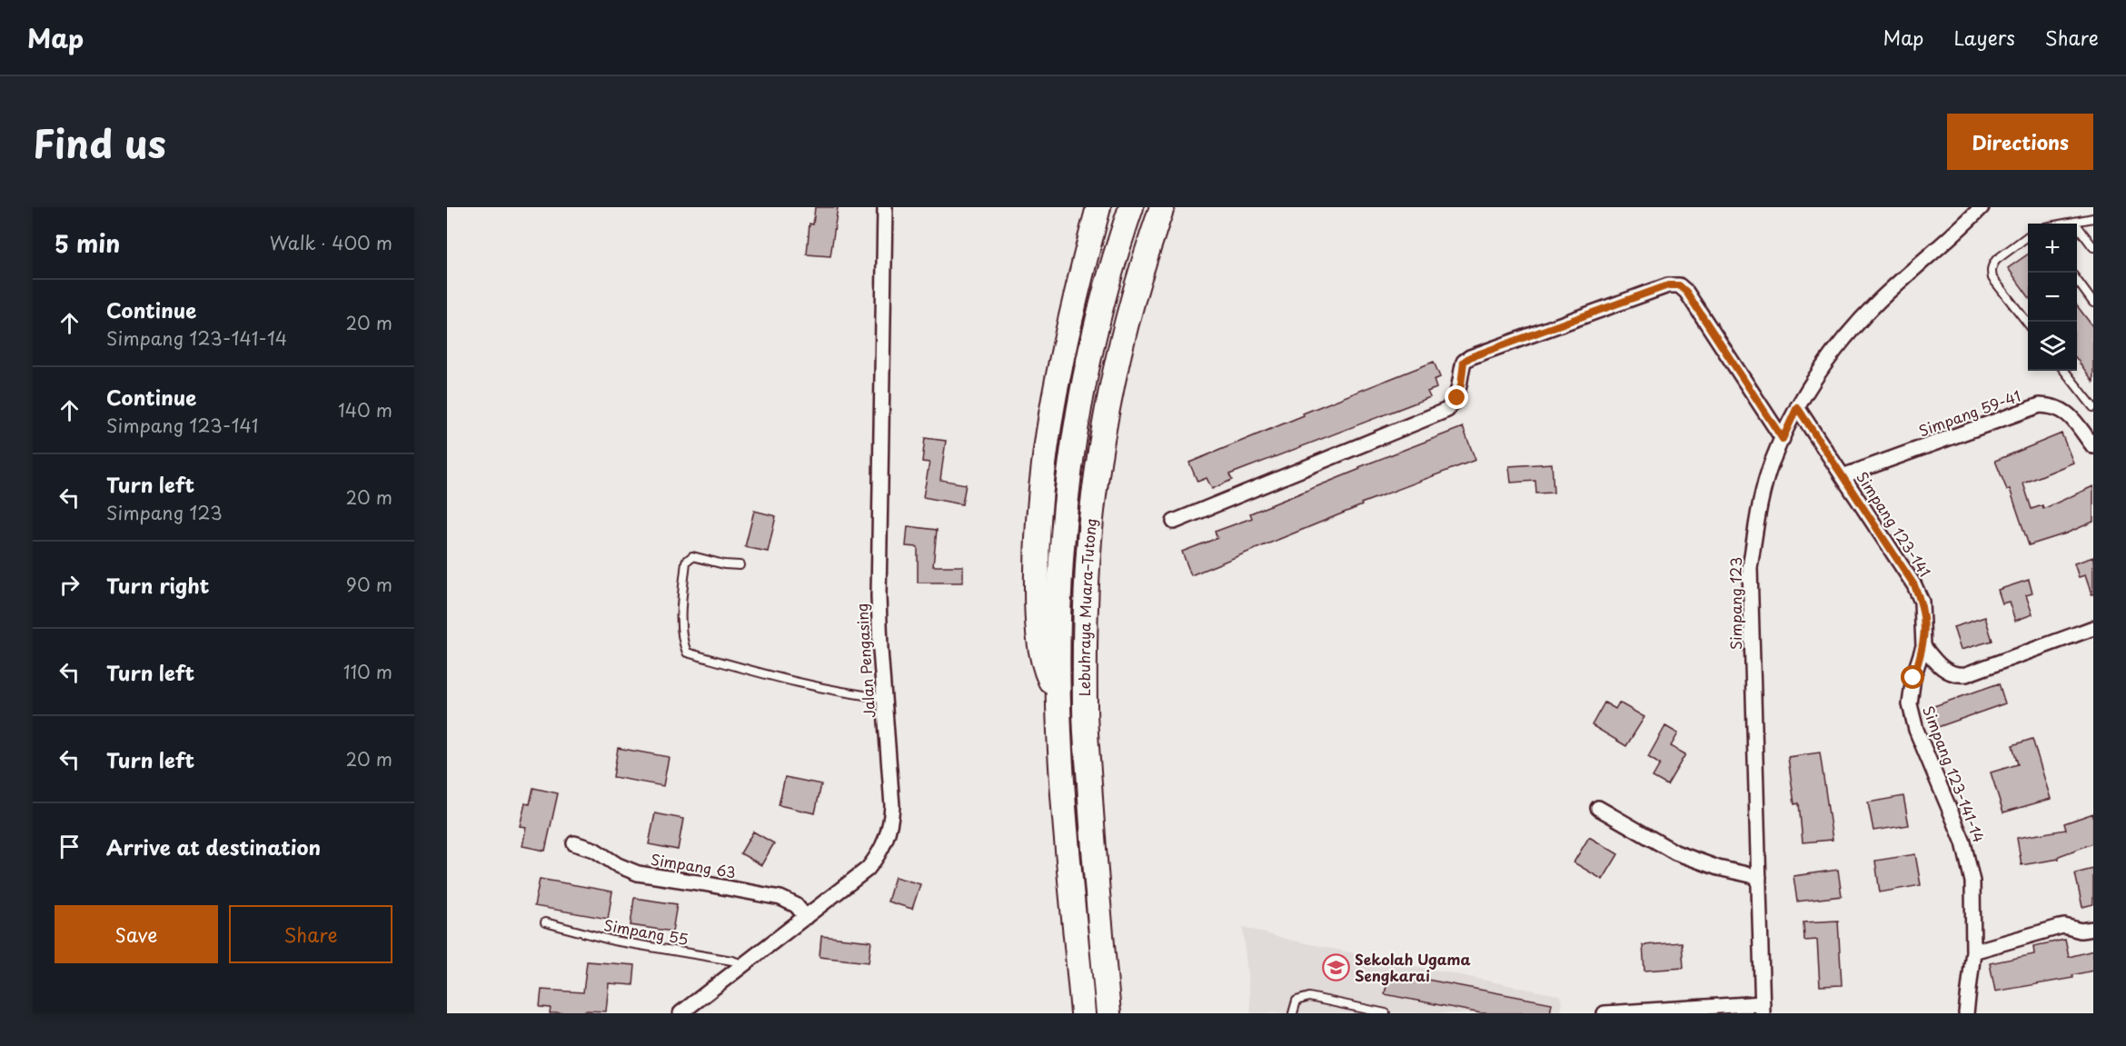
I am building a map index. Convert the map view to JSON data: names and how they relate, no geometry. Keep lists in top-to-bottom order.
{
  "streets": {
    "highway": ["Lebuhraya Muara–Tutong"],
    "street": [
      "Simpang 59-41",
      "Simpang 123-141",
      "Simpang 123",
      "Jalan Pengasing",
      "Simpang 123-141-14",
      "Simpang 63"
    ],
    "lane": ["Simpang 55"]
  },
  "crossings": [
    ["Simpang 59-41", "Simpang 123-141"],
    ["Simpang 123-141", "Simpang 123"],
    ["Simpang 123-141", "Simpang 123-141-14"],
    ["Jalan Pengasing", "Simpang 63"],
    ["Jalan Pengasing", "Simpang 55"]
  ],
  "places": {
    "school or university": ["Sekolah Ugama Sengkarai"]
  },
  "page": {
    "header": "Map",
    "nav": ["Map", "Layers", "Share"],
    "title": "Find us",
    "buttons": [
      "Directions",
      ["Save", "Share"]
    ],
    "heading": ["5 min", "Walk · 400 m"],
    "map_buttons": ["+", "−"],
    "list": [
      ["Continue", "Simpang 123-141-14", "20 m"],
      ["Continue", "Simpang 123-141", "140 m"],
      ["Turn left", "Simpang 123", "20 m"],
      ["Turn right", "90 m"],
      ["Turn left", "110 m"],
      ["Turn left", "20 m"],
      "Arrive at destination"
    ]
  }
}
